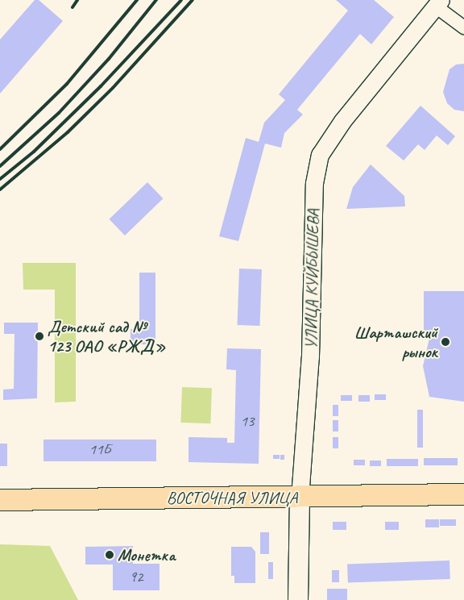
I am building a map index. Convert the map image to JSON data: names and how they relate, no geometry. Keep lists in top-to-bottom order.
{
  "streets": {
    "main road": ["УЛИЦА КУЙБЫШЕВА", "ВОСТОЧНАЯ УЛИЦА"]
  },
  "crossings": [
    ["УЛИЦА КУЙБЫШЕВА", "ВОСТОЧНАЯ УЛИЦА"]
  ],
  "places": ["Детский сад № 123 ОАО «РЖД»", "Шарташский рынок", "Монетка"],
  "house_numbers": ["13", "11Б", "92"]
}
